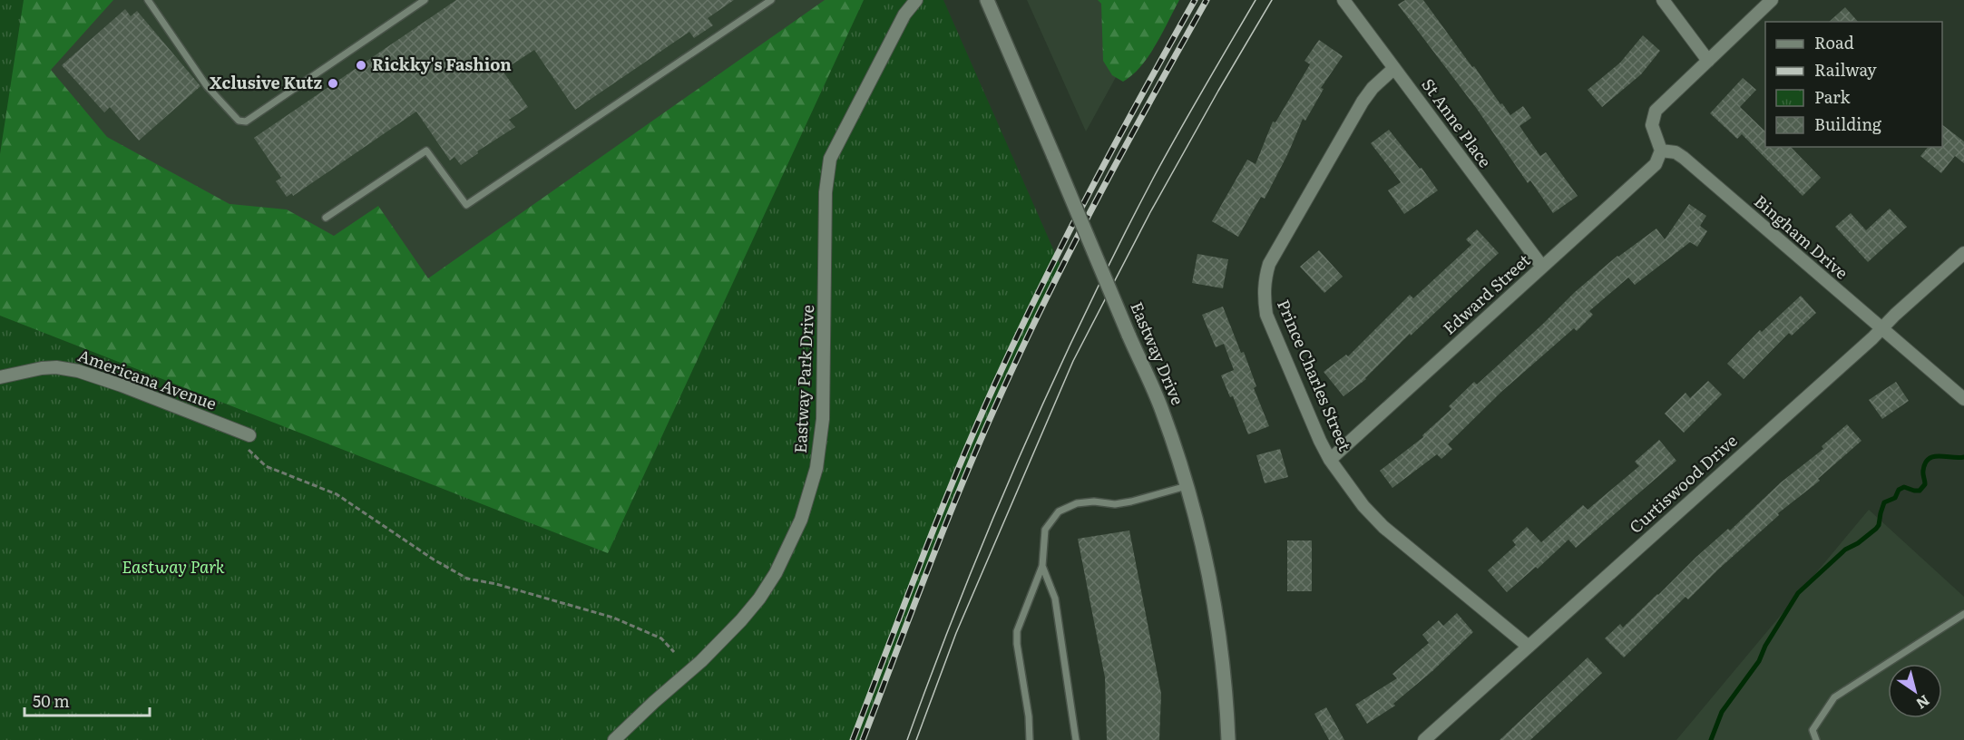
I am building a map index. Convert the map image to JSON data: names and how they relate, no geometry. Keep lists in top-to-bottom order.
{
  "streets": {
    "main road": ["Eastway Drive"],
    "street": [
      "St Anne Place",
      "Bingham Drive",
      "Edward Street",
      "Prince Charles Street",
      "Eastway Park Drive",
      "Americana Avenue",
      "Curtiswood Drive"
    ]
  },
  "crossings": [
    ["St Anne Place", "Edward Street"],
    ["St Anne Place", "Prince Charles Street"],
    ["Bingham Drive", "Edward Street"],
    ["Bingham Drive", "Curtiswood Drive"],
    ["Edward Street", "Prince Charles Street"],
    ["Prince Charles Street", "Curtiswood Drive"]
  ],
  "parks": ["Eastway Park"],
  "places": ["Rickky's Fashion", "Xclusive Kutz"],
  "legend": [
    "Road",
    "Railway",
    "Park",
    "Building"
  ],
  "scale_bar": "50 m",
  "north": "bottom right"
}
